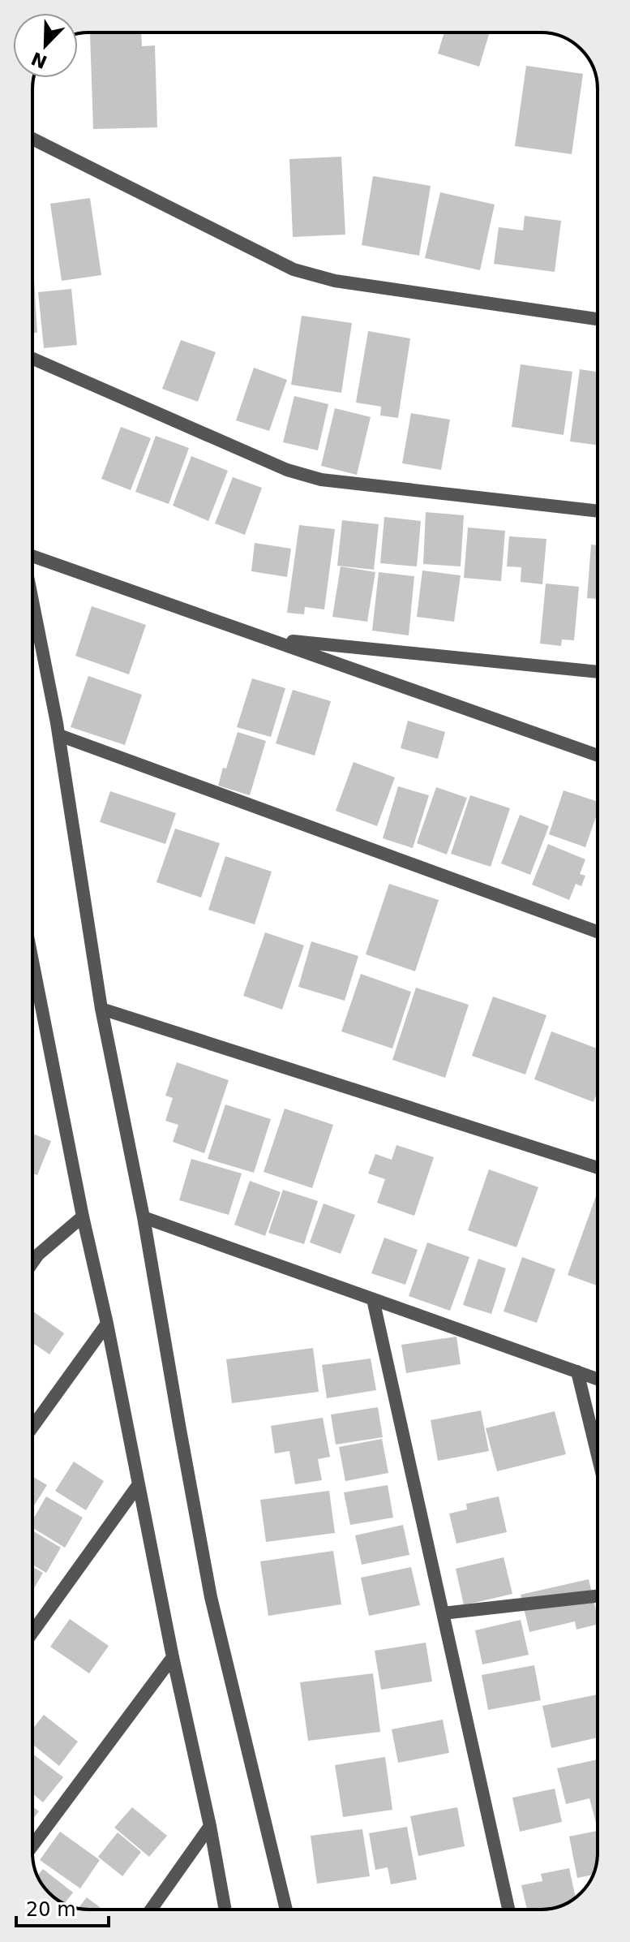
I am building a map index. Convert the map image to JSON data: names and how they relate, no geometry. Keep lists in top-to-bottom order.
{
  "scale_bar": "20 m",
  "north": "bottom left"
}
